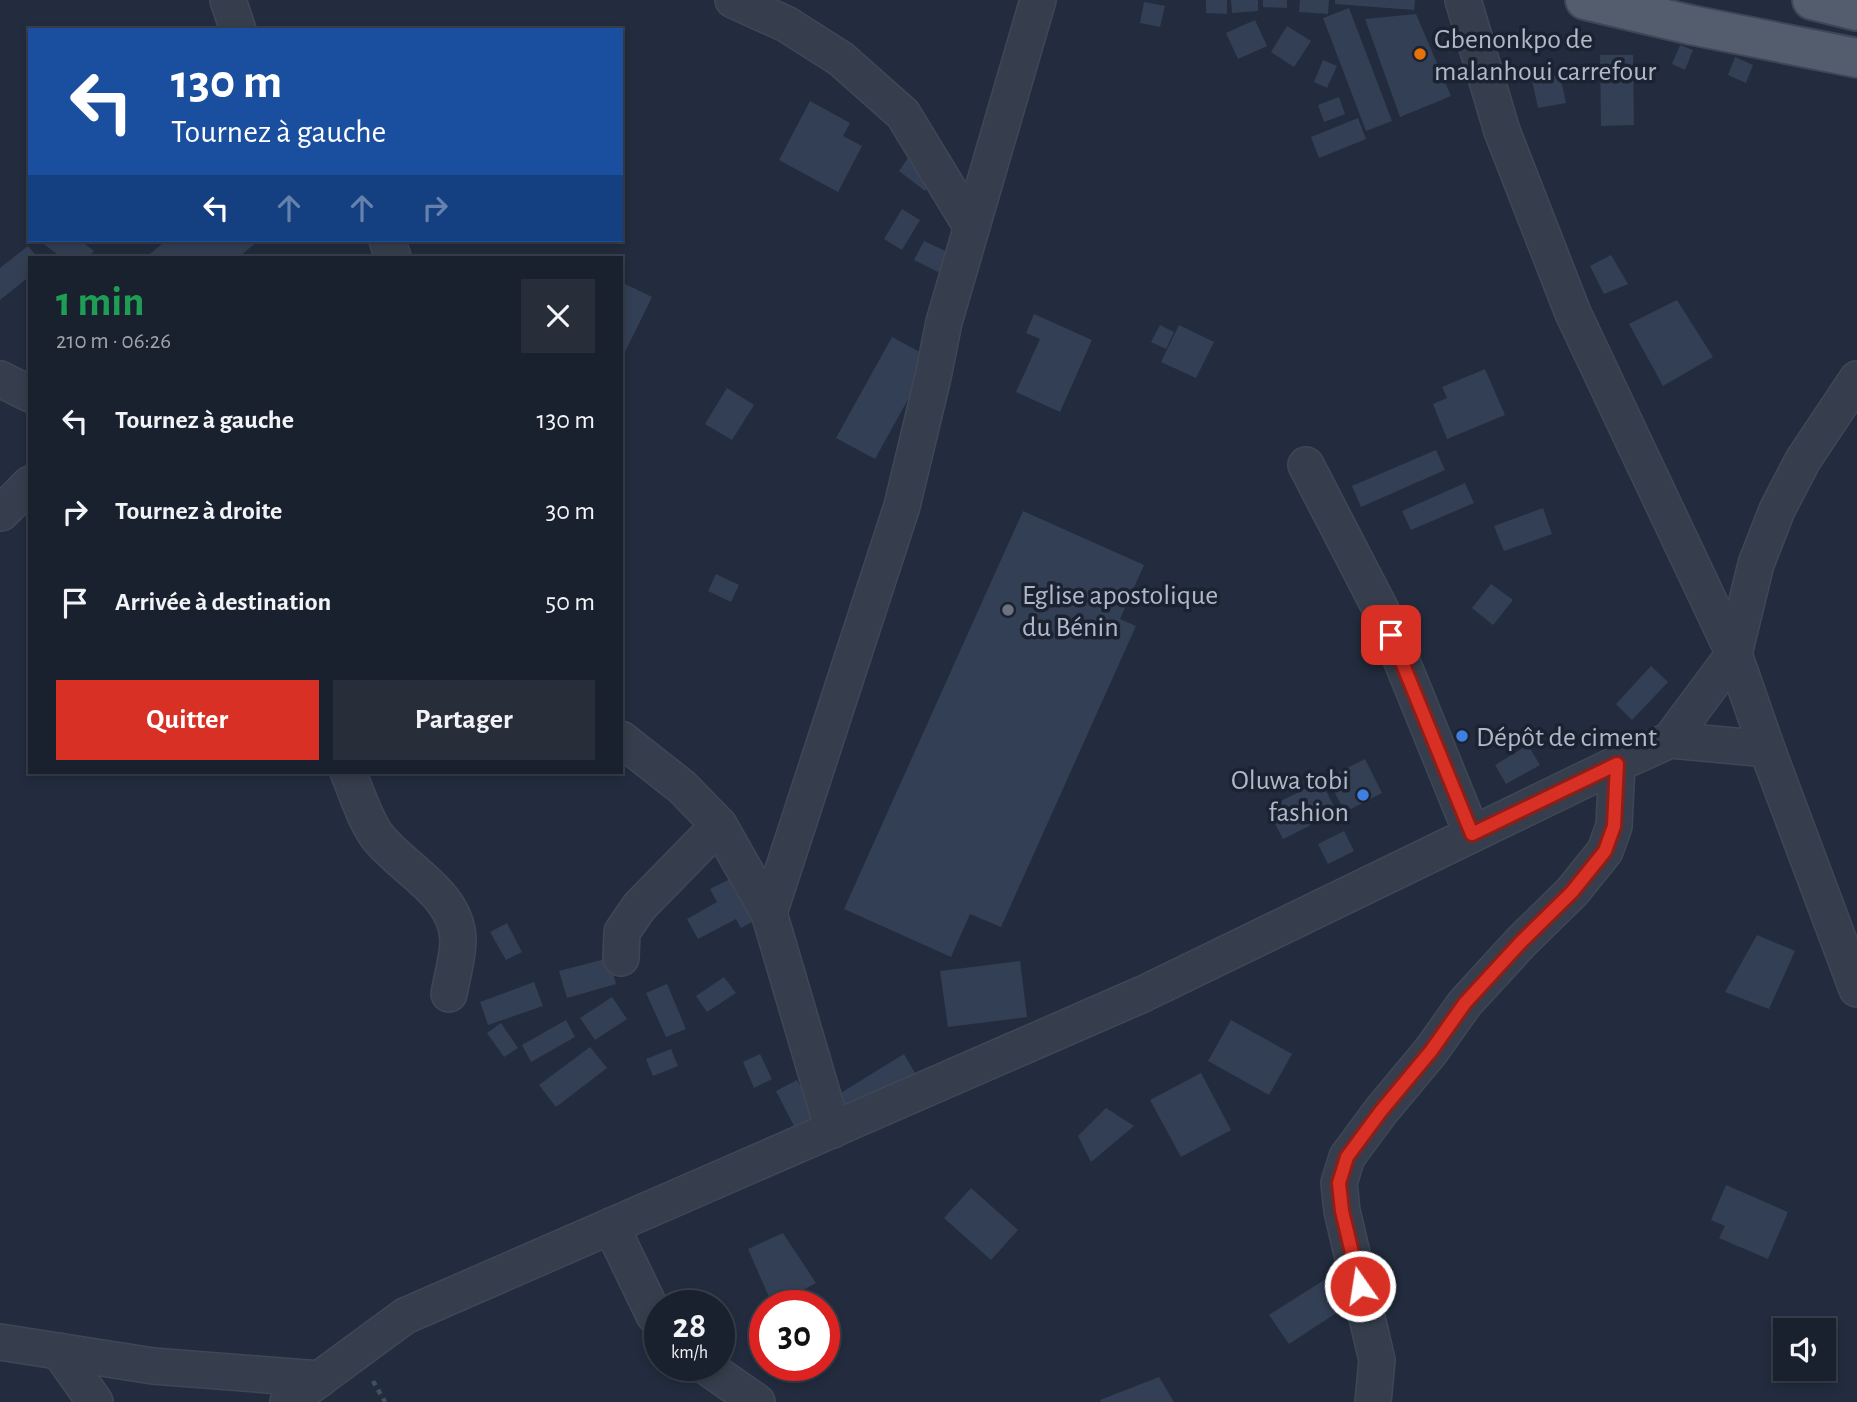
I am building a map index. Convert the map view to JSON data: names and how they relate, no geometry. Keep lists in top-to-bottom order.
{
  "places": [
    "Gbenonkpo de malanhoui carrefour",
    "Eglise apostolique du Bénin",
    "Dépôt de ciment",
    "Oluwa tobi fashion"
  ],
  "page": {
    "turn": ["130 m", "Tournez à gauche"],
    "heading": ["1 min", "210 m · 06:26"],
    "list": [
      {
        "name": "Tournez à gauche",
        "value": "130 m"
      },
      {
        "name": "Tournez à droite",
        "value": "30 m"
      },
      {
        "name": "Arrivée à destination",
        "value": "50 m"
      }
    ],
    "buttons": ["Quitter", "Partager"],
    "speed": "28 km/h",
    "limit": "30"
  }
}
